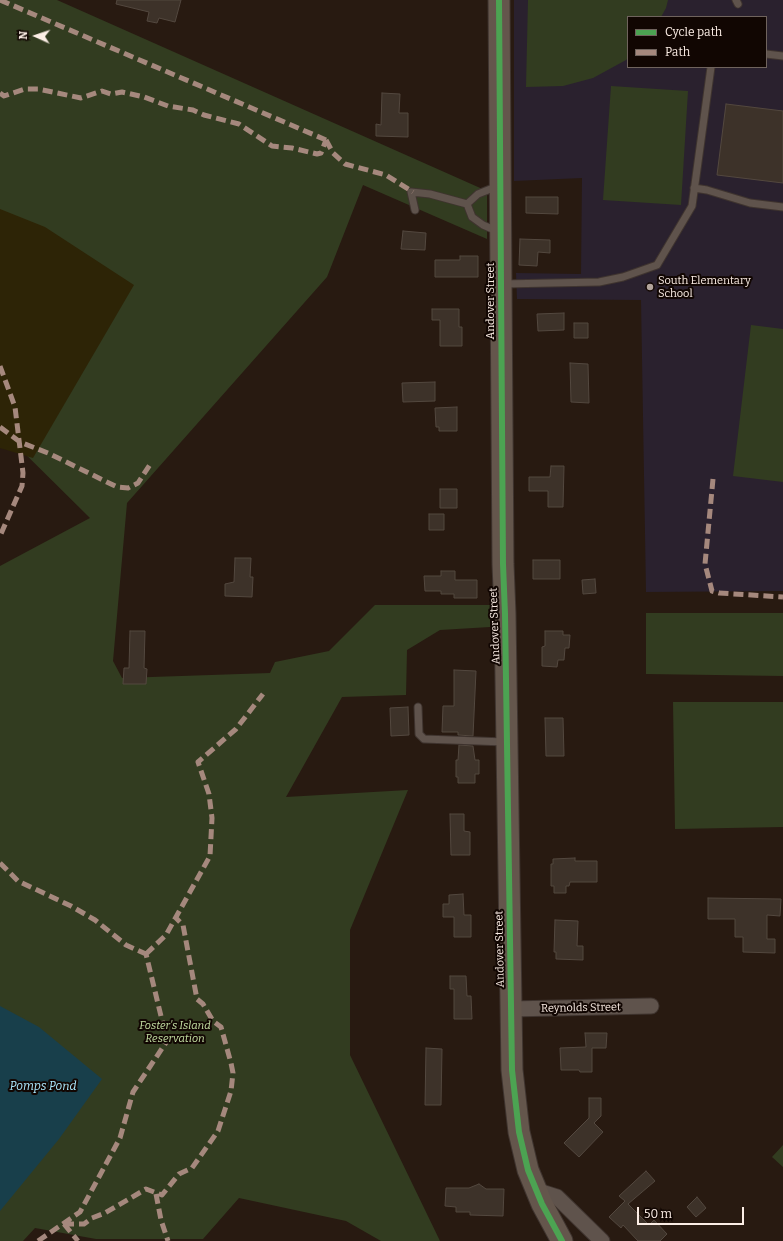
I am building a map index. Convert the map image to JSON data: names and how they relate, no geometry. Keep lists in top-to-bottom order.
{
  "streets": {
    "street": ["Andover Street", "Reynolds Street"]
  },
  "crossings": [
    ["Andover Street", "Reynolds Street"]
  ],
  "water": ["Pomps Pond"],
  "parks": ["Foster's Island Reservation"],
  "places": ["South Elementary School"],
  "legend": ["Cycle path", "Path"],
  "scale_bar": "50 m",
  "north": "left"
}
